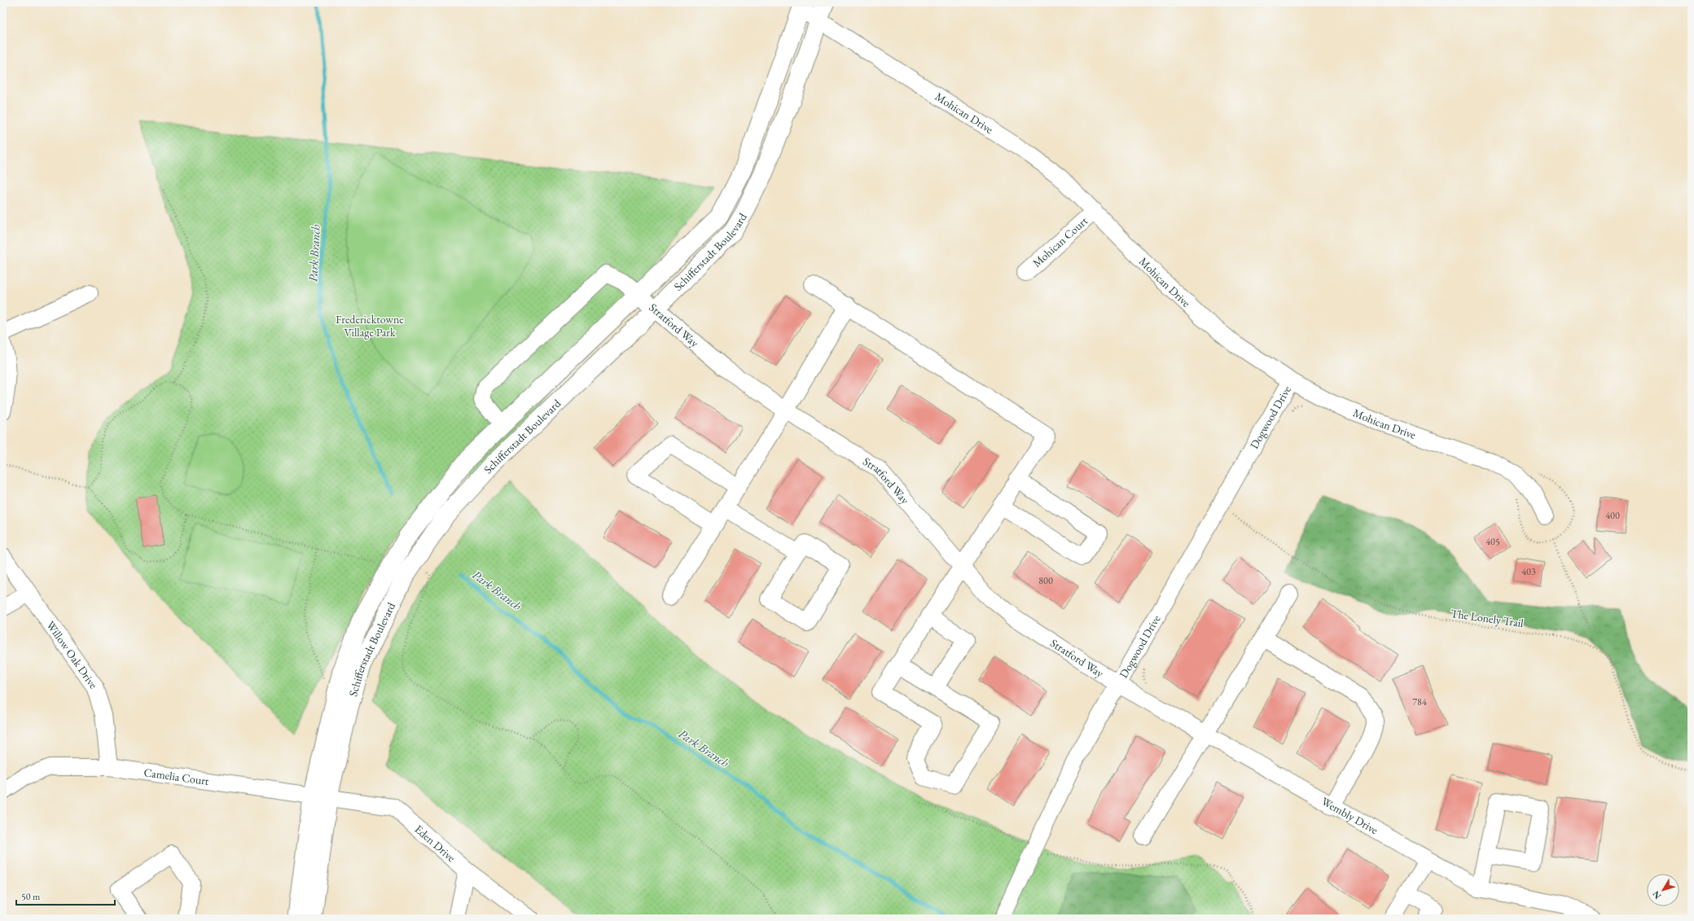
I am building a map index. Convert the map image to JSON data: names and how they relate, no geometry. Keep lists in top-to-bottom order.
{
  "streets": {
    "main road": ["Schifferstadt Boulevard"],
    "street": [
      "Mohican Drive",
      "Mohican Court",
      "Stratford Way",
      "Dogwood Drive",
      "Willow Oak Drive",
      "Camelia Court",
      "Wembly Drive",
      "Eden Drive"
    ],
    "path": ["The Lonely Trail"]
  },
  "crossings": [
    ["Mohican Drive", "Mohican Court"],
    ["Mohican Drive", "Schifferstadt Boulevard"],
    ["Mohican Drive", "Dogwood Drive"],
    ["Schifferstadt Boulevard", "Stratford Way"],
    ["Schifferstadt Boulevard", "Camelia Court"],
    ["Schifferstadt Boulevard", "Eden Drive"],
    ["Stratford Way", "Dogwood Drive"],
    ["Stratford Way", "Wembly Drive"],
    ["Dogwood Drive", "Wembly Drive"],
    ["Willow Oak Drive", "Camelia Court"],
    ["Camelia Court", "Eden Drive"]
  ],
  "water": ["Park Branch"],
  "parks": ["Fredericktowne Village Park"],
  "house_numbers": [
    "400",
    "405",
    "403",
    "800",
    "784"
  ],
  "scale_bar": "50 m",
  "north": "bottom left"
}
